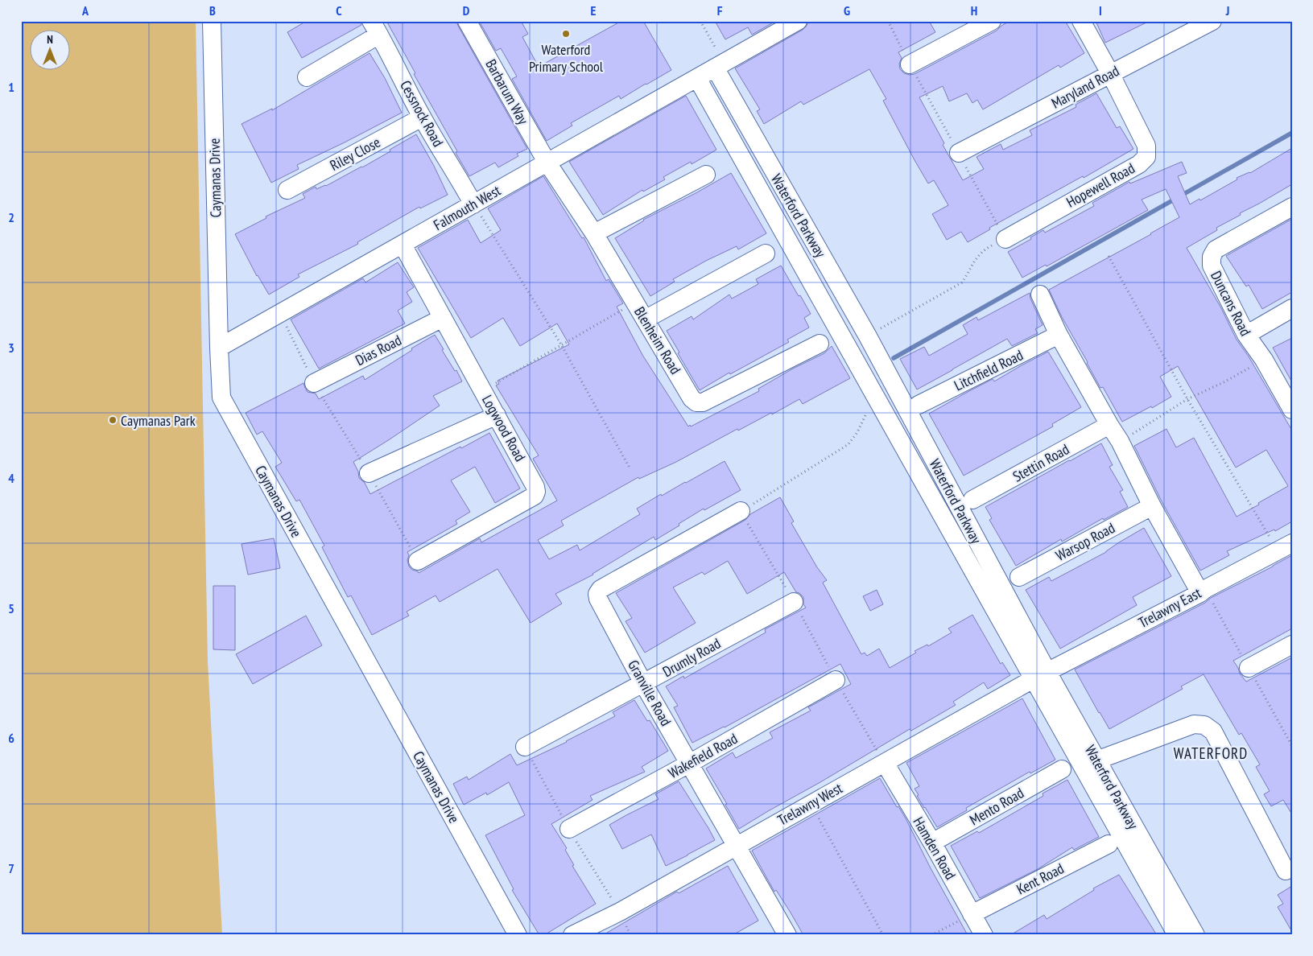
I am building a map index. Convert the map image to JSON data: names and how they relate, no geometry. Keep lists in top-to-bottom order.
{
  "streets": {
    "street": [
      "Maryland Road",
      "Barbarum Way",
      "Cessnock Road",
      "Riley Close",
      "Caymanas Drive",
      "Hopewell Road",
      "Falmouth West",
      "Waterford Parkway",
      "Duncans Road",
      "Blenheim Road",
      "Dias Road",
      "Litchfield Road",
      "Logwood Road",
      "Stettin Road",
      "Warsop Road",
      "Trelawny East",
      "Drumly Road",
      "Granville Road",
      "Wakefield Road",
      "Trelawny West",
      "Mento Road",
      "Hamden Road",
      "Kent Road"
    ]
  },
  "crossings": [
    ["Maryland Road", "Hopewell Road"],
    ["Barbarum Way", "Falmouth West"],
    ["Barbarum Way", "Blenheim Road"],
    ["Cessnock Road", "Riley Close"],
    ["Cessnock Road", "Falmouth West"],
    ["Caymanas Drive", "Falmouth West"],
    ["Falmouth West", "Waterford Parkway"],
    ["Falmouth West", "Blenheim Road"],
    ["Falmouth West", "Logwood Road"],
    ["Waterford Parkway", "Trelawny East"],
    ["Waterford Parkway", "Trelawny West"],
    ["Dias Road", "Logwood Road"],
    ["Trelawny East", "Trelawny West"],
    ["Drumly Road", "Granville Road"],
    ["Granville Road", "Wakefield Road"],
    ["Granville Road", "Trelawny West"],
    ["Trelawny West", "Hamden Road"],
    ["Mento Road", "Hamden Road"],
    ["Hamden Road", "Kent Road"]
  ],
  "districts": ["WATERFORD"],
  "places": ["Waterford Primary School", "Caymanas Park"],
  "north": "top",
  "grid": {
    "columns": [
      "A",
      "B",
      "C",
      "D",
      "E",
      "F",
      "G",
      "H",
      "I",
      "J"
    ],
    "rows": [
      "1",
      "2",
      "3",
      "4",
      "5",
      "6",
      "7"
    ]
  }
}
